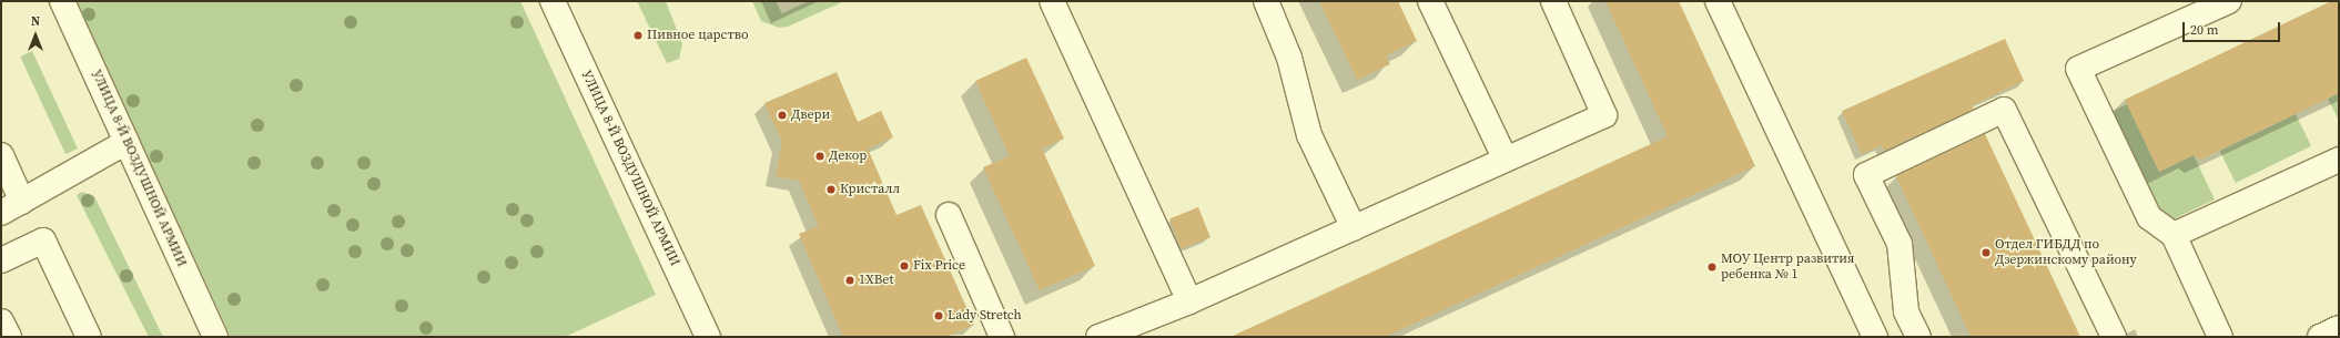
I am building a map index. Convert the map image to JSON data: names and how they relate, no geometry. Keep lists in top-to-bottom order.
{
  "streets": {
    "street": ["УЛИЦА 8-Й ВОЗДУШНОЙ АРМИИ"]
  },
  "places": [
    "Пивное царство",
    "Двери",
    "Декор",
    "Кристалл",
    "Отдел ГИБДД по Дзержинскому району",
    "Fix Price",
    "МОУ Центр развития ребенка № 1",
    "1XBet",
    "Lady Stretch"
  ],
  "scale_bar": "20 m",
  "north": "top"
}
